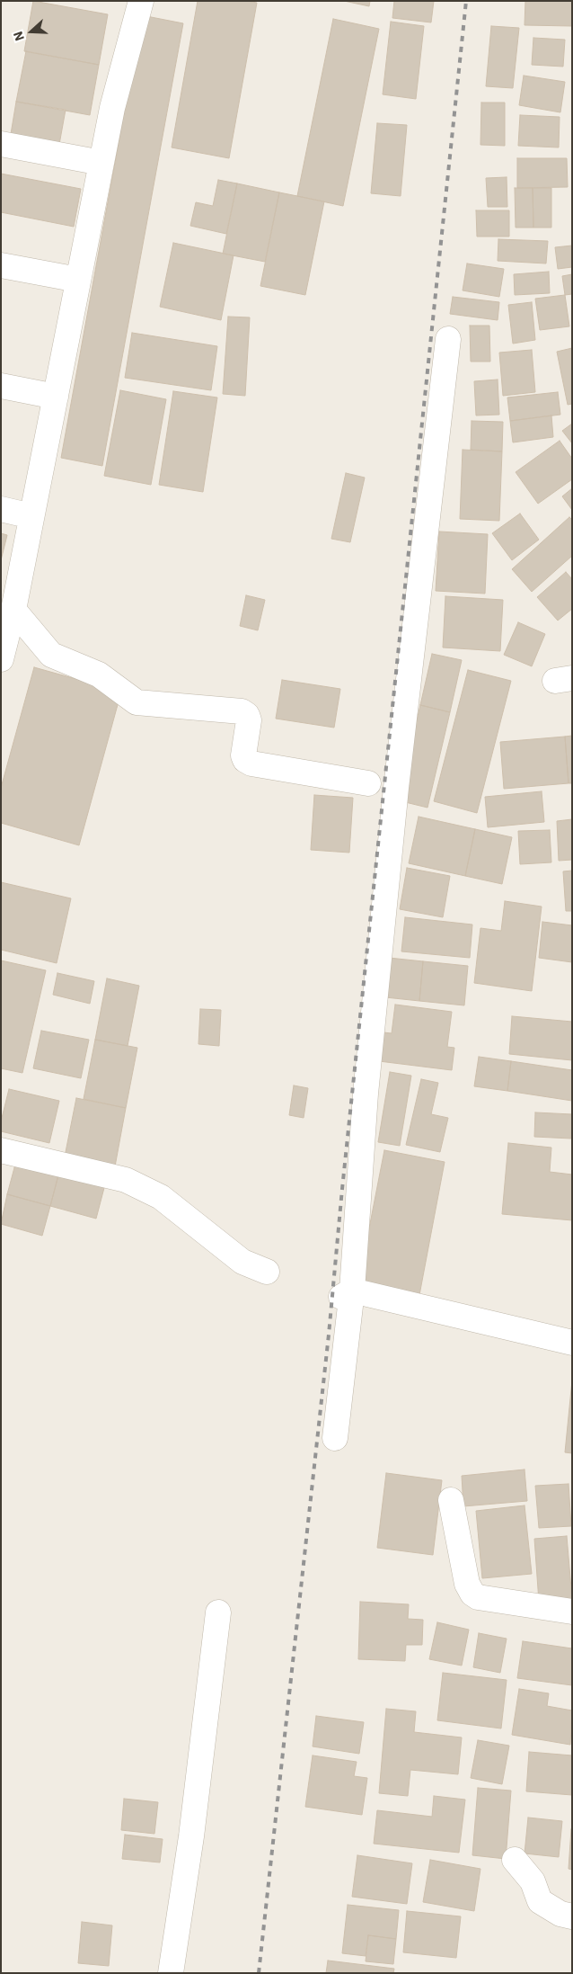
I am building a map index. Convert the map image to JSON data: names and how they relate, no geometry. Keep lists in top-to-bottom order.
{
  "north": "left"
}
